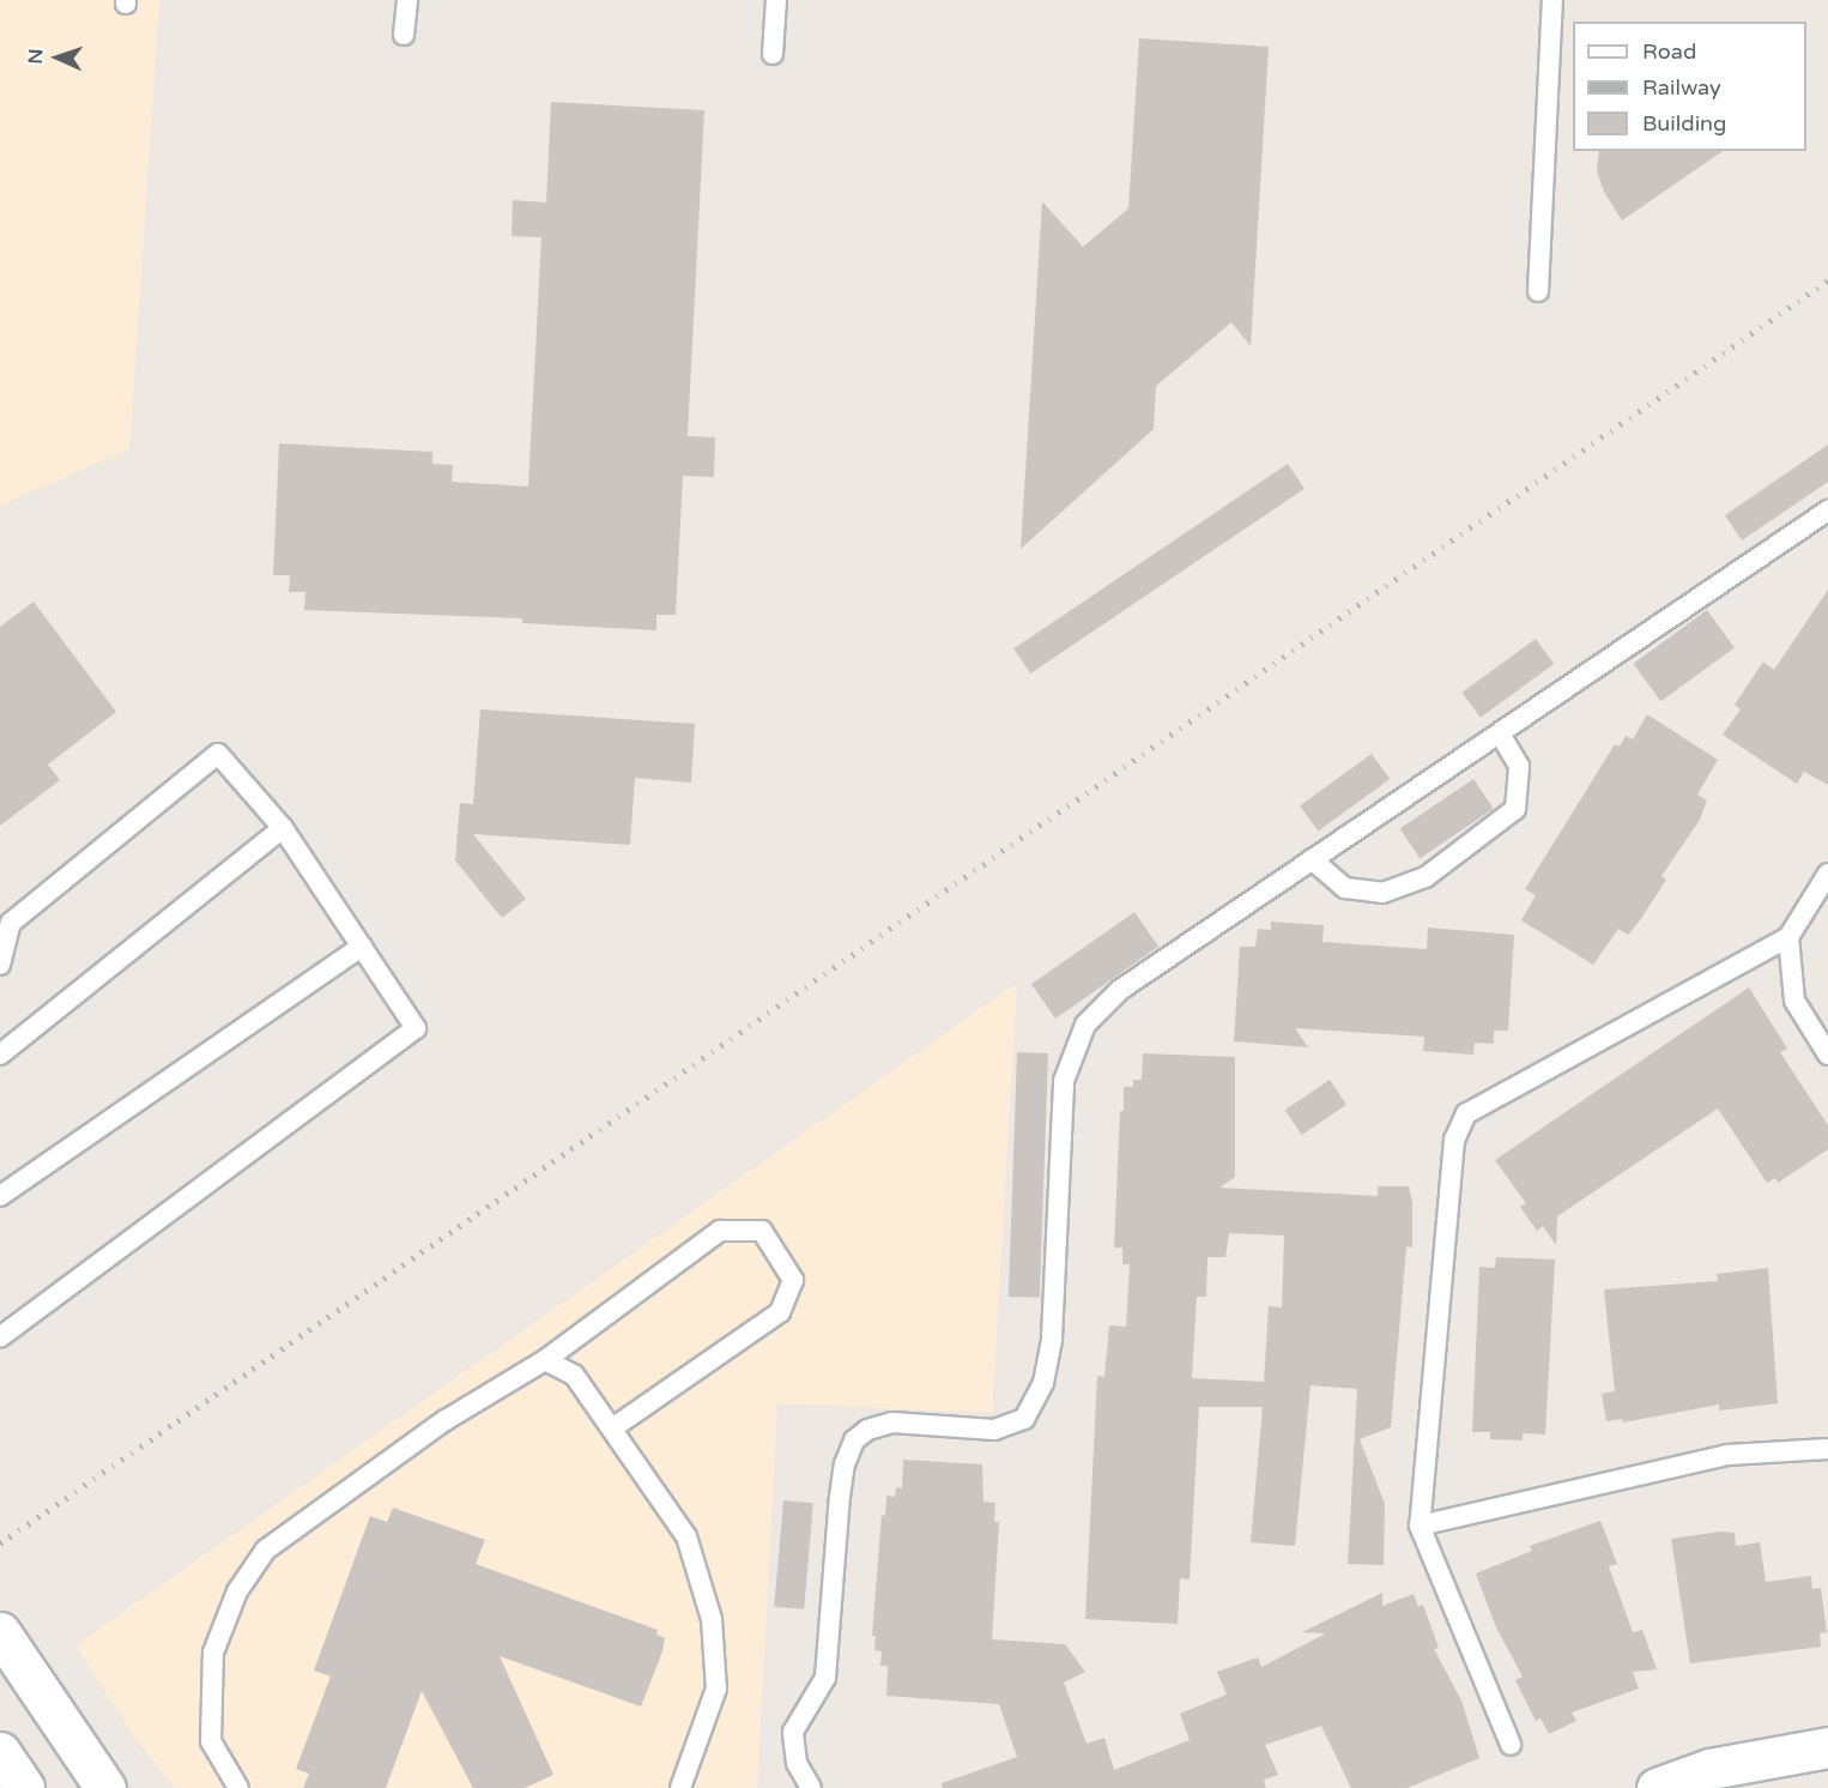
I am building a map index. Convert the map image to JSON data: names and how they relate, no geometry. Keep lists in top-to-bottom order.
{
  "legend": ["Road", "Railway", "Building"],
  "north": "left"
}
